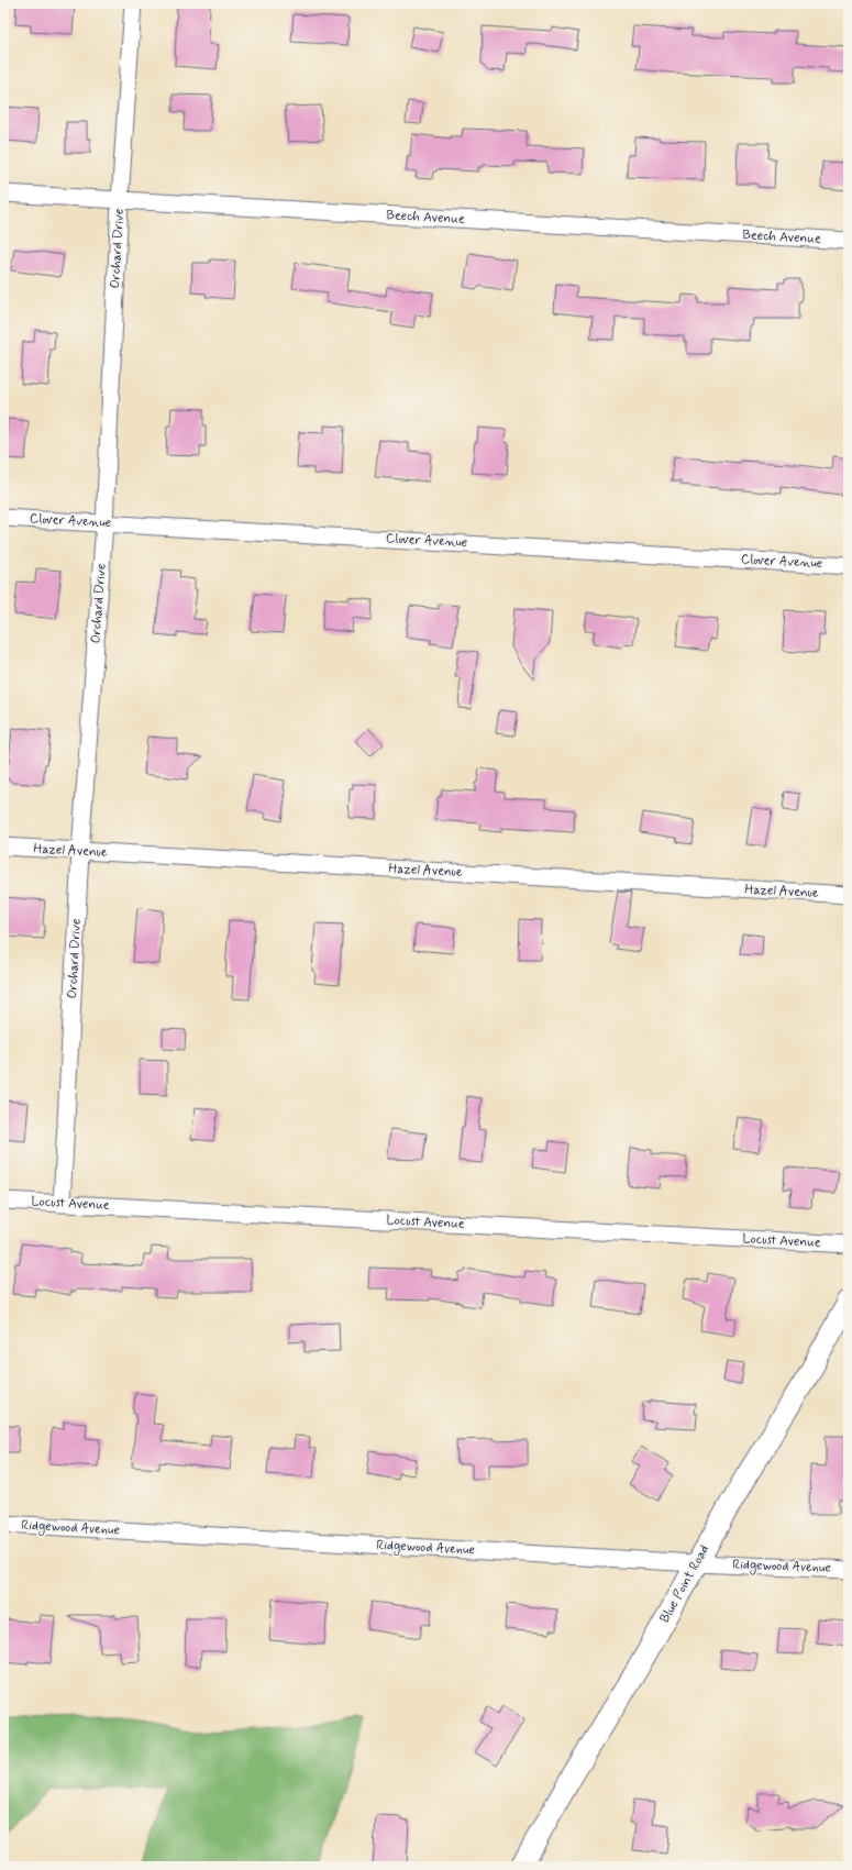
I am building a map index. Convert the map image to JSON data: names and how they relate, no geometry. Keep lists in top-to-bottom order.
{
  "streets": {
    "street": [
      "Beech Avenue",
      "Orchard Drive",
      "Clover Avenue",
      "Hazel Avenue",
      "Locust Avenue",
      "Ridgewood Avenue",
      "Blue Point Road"
    ]
  },
  "crossings": [
    ["Beech Avenue", "Orchard Drive"],
    ["Orchard Drive", "Clover Avenue"],
    ["Orchard Drive", "Hazel Avenue"],
    ["Orchard Drive", "Locust Avenue"],
    ["Ridgewood Avenue", "Blue Point Road"]
  ]
}
